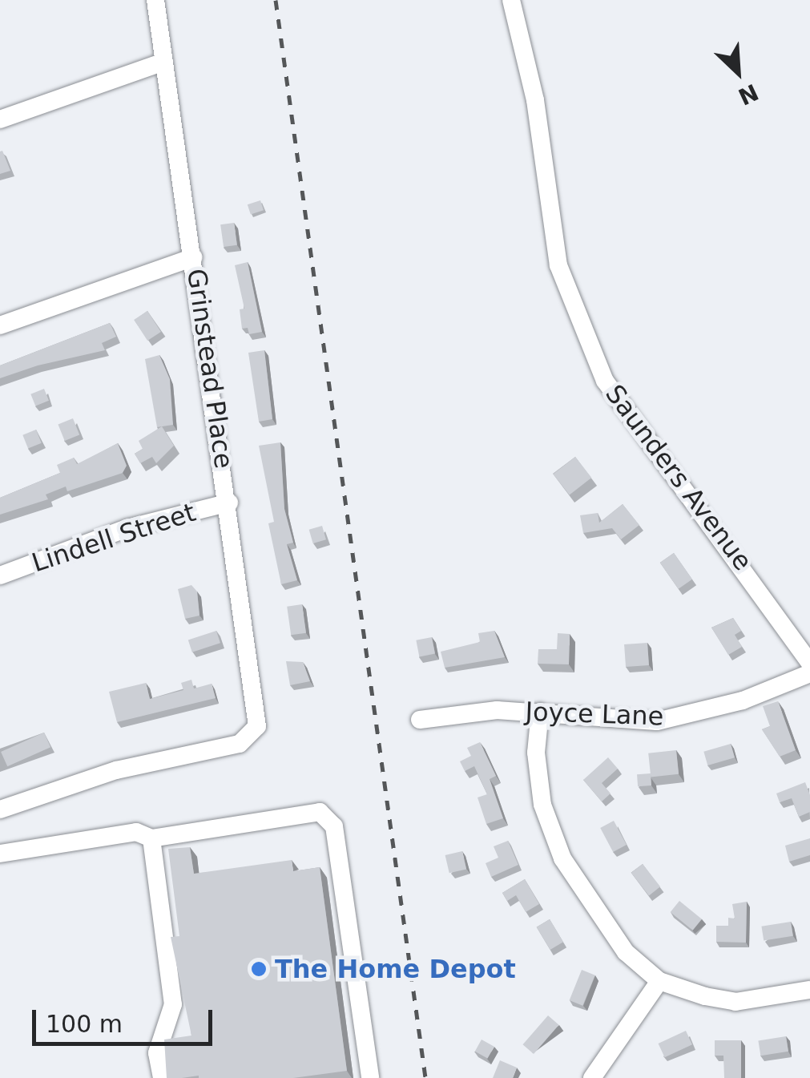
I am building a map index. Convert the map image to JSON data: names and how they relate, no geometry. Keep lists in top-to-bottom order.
{
  "streets": {
    "street": [
      "Grinstead Place",
      "Saunders Avenue",
      "Lindell Street",
      "Joyce Lane"
    ]
  },
  "crossings": [
    ["Grinstead Place", "Lindell Street"]
  ],
  "places": ["The Home Depot"],
  "scale_bar": "100 m",
  "north": "bottom right"
}
